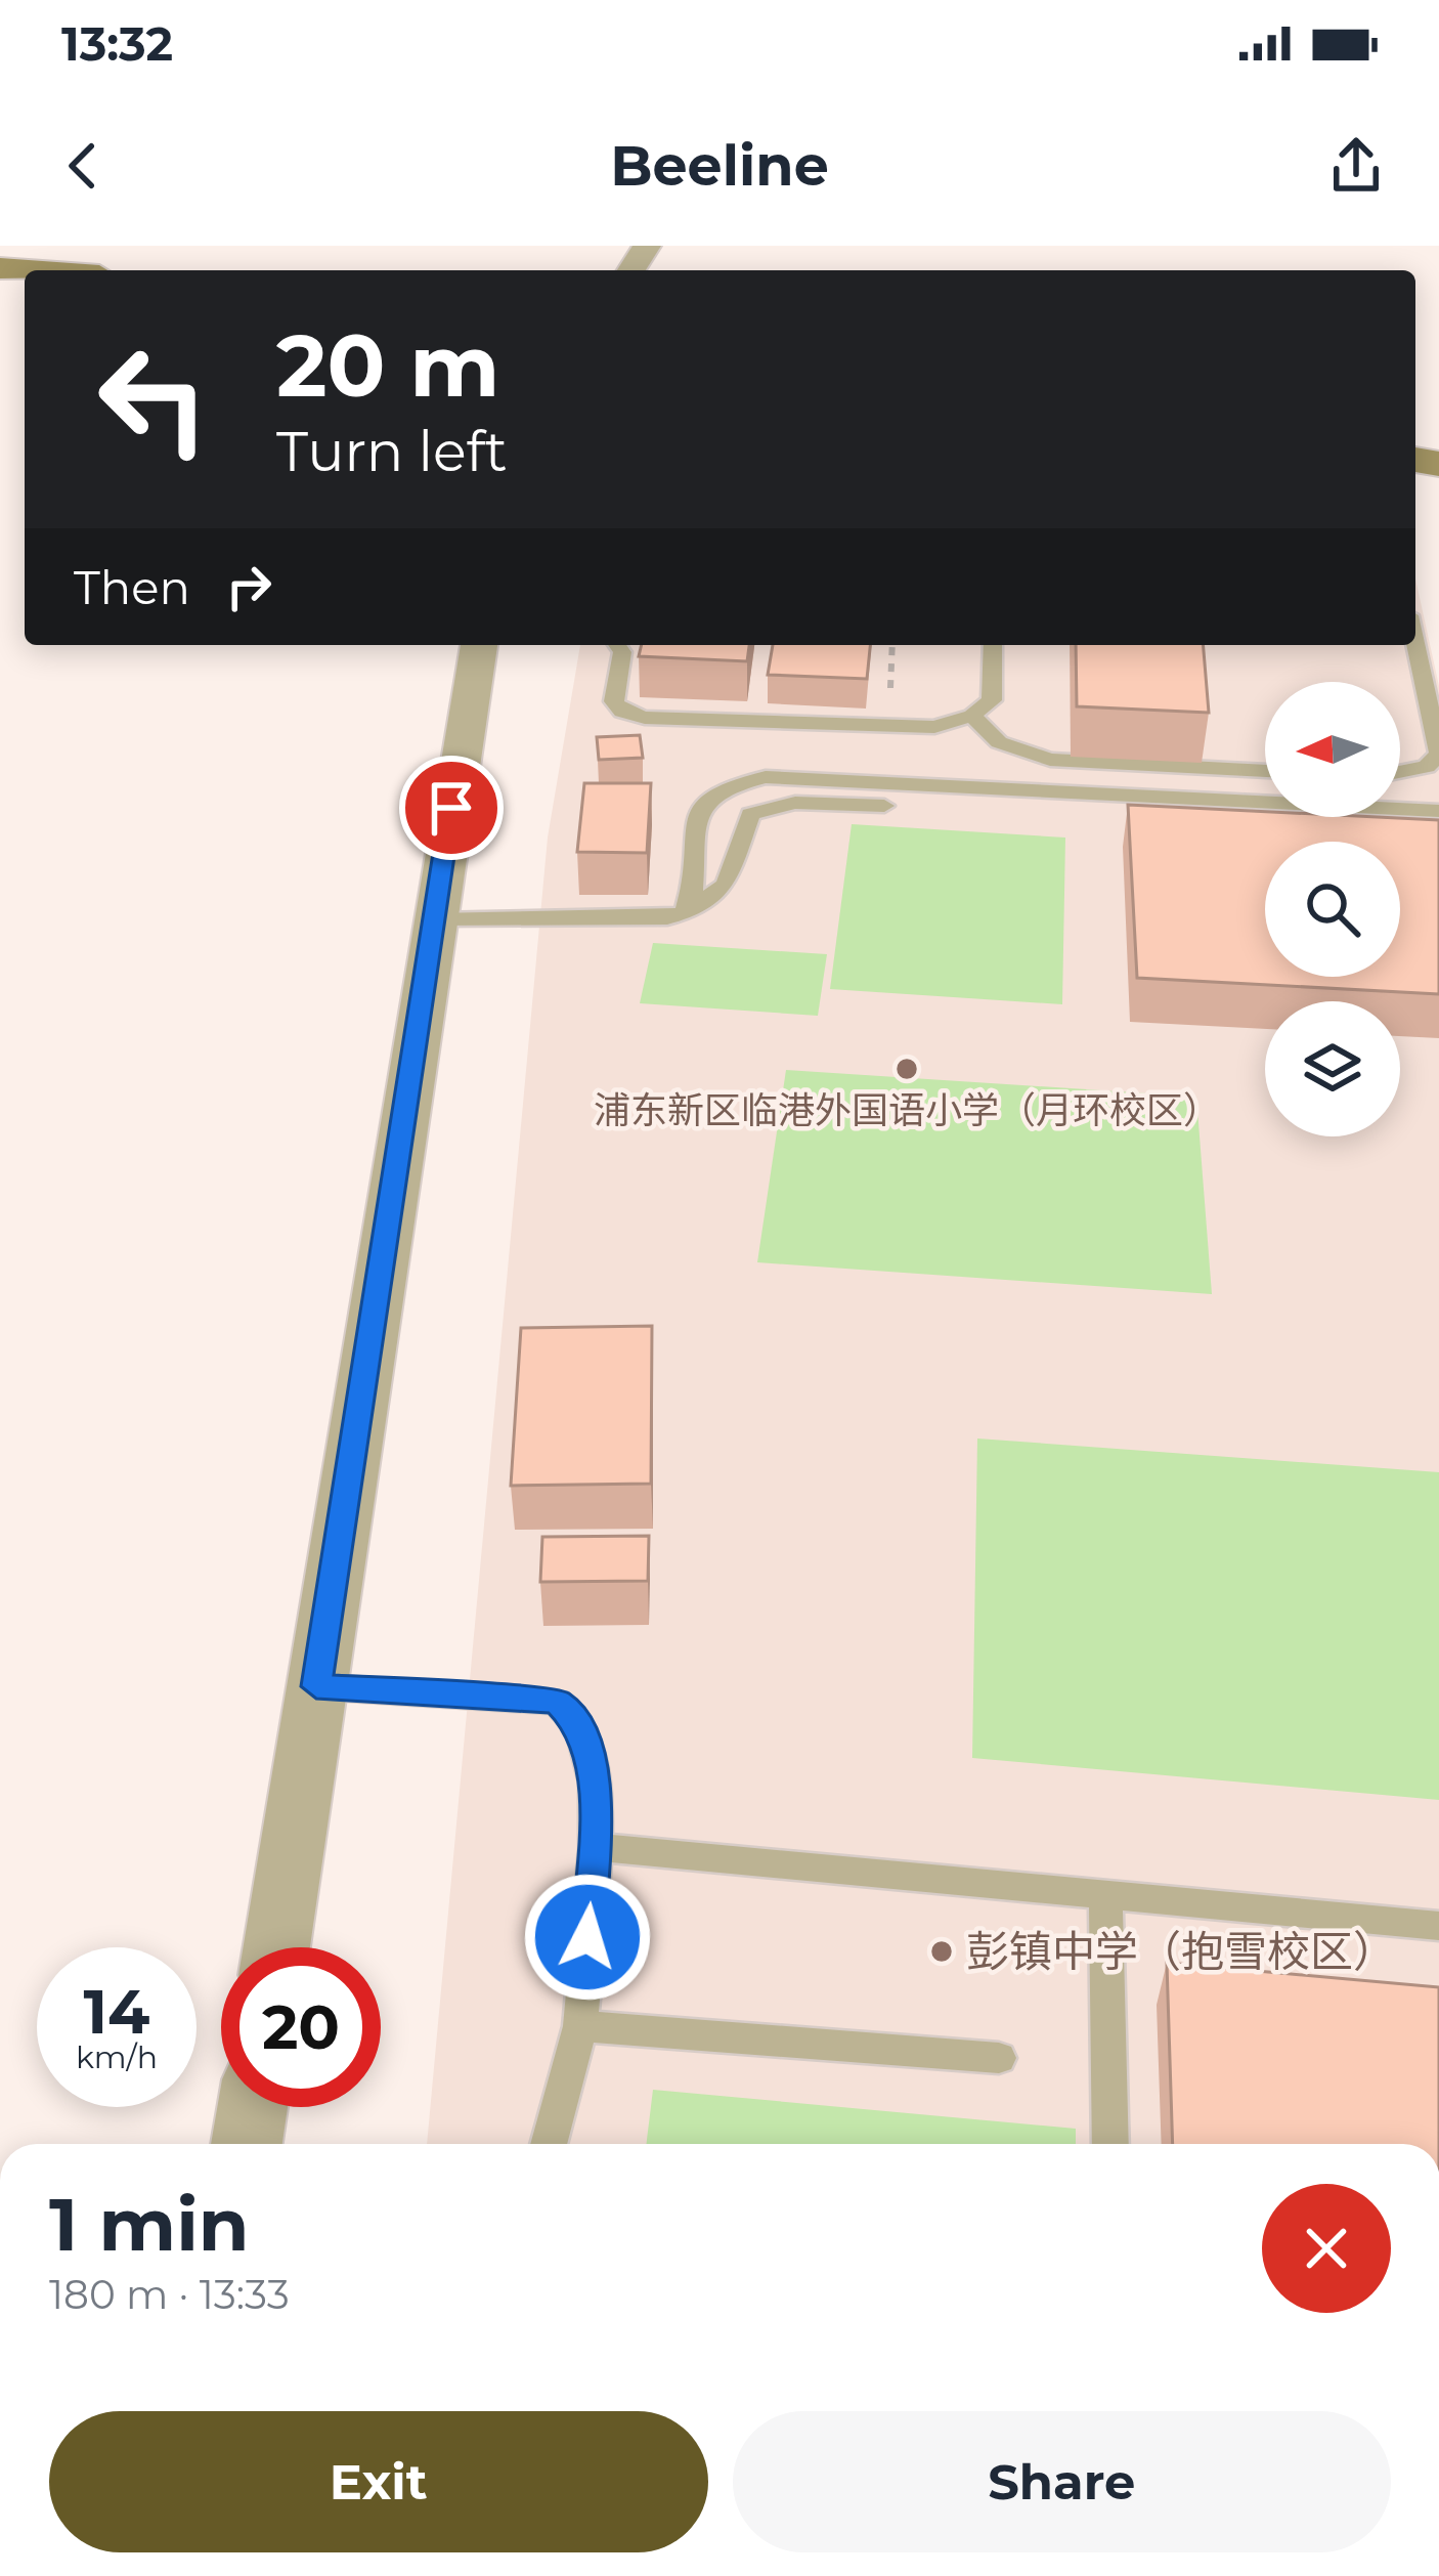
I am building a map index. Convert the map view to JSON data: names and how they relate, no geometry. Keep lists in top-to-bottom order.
{
  "places": ["浦东新区临港外国语小学（月环校区）", "彭镇中学（抱雪校区）"],
  "north": "left",
  "page": {
    "status": "13:32",
    "header": "Beeline",
    "turn": ["20 m", "Turn left"],
    "then": "Then",
    "speed": "14 km/h",
    "limit": "20",
    "heading": ["1 min", "180 m · 13:33"],
    "buttons": ["Exit", "Share"]
  }
}
